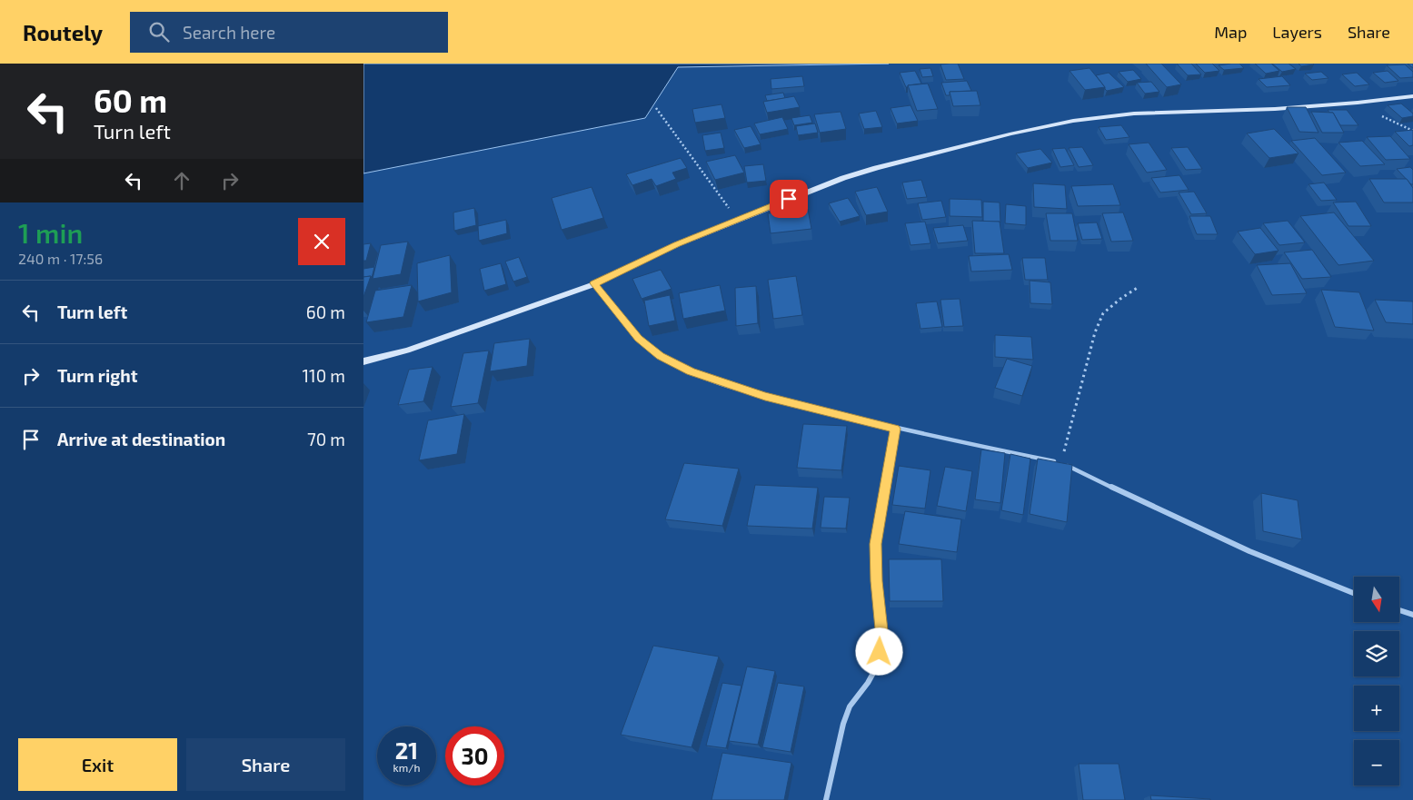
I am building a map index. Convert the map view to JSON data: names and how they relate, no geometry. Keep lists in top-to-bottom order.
{
  "north": "bottom",
  "page": {
    "header": "Routely",
    "search": "Search here",
    "nav": ["Map", "Layers", "Share"],
    "turn": ["60 m", "Turn left"],
    "heading": ["1 min", "240 m · 17:56"],
    "list": [
      {
        "name": "Turn left",
        "value": "60 m"
      },
      {
        "name": "Turn right",
        "value": "110 m"
      },
      {
        "name": "Arrive at destination",
        "value": "70 m"
      }
    ],
    "map_buttons": ["+", "−"],
    "speed": "21 km/h",
    "limit": "30",
    "buttons": ["Exit", "Share"]
  }
}
